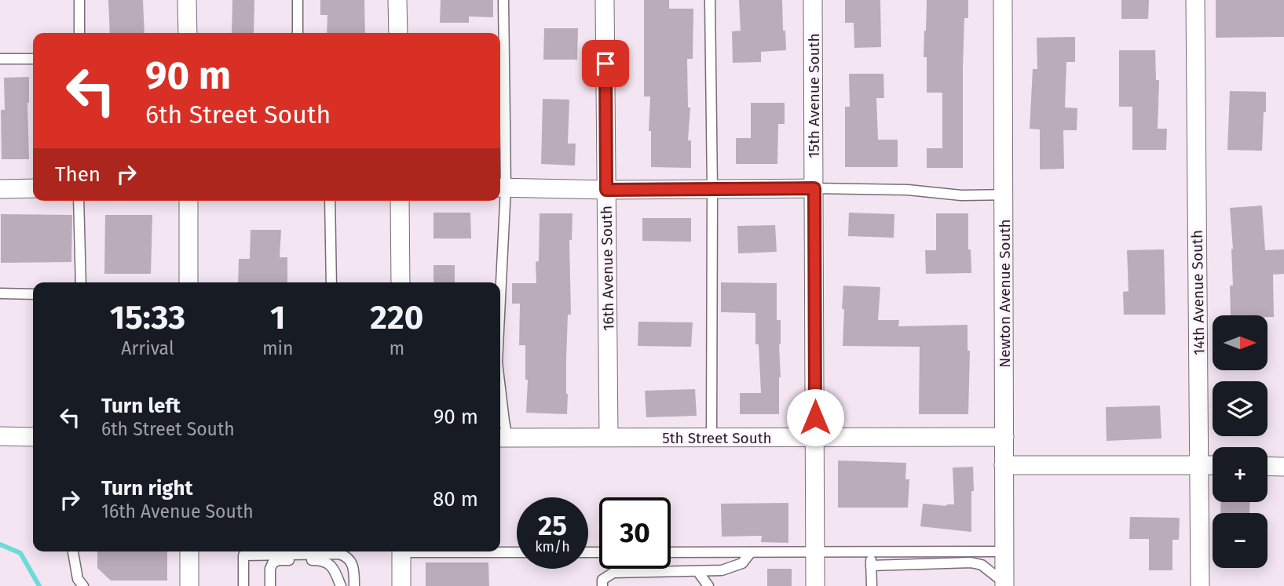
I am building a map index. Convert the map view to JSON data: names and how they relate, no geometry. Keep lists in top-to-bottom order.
{
  "streets": {
    "street": [
      "15th Avenue South",
      "16th Avenue South",
      "14th Avenue South",
      "Newton Avenue South",
      "5th Street South"
    ]
  },
  "crossings": [
    ["15th Avenue South", "5th Street South"],
    ["16th Avenue South", "5th Street South"],
    ["Newton Avenue South", "5th Street South"]
  ],
  "north": "right",
  "page": {
    "turn": ["90 m", "6th Street South"],
    "then": "Then",
    "eta": [
      "15:33",
      "Arrival",
      "1",
      "min",
      "220",
      "m"
    ],
    "map_buttons": ["+", "−"],
    "list": [
      {
        "name": "Turn left",
        "note": "6th Street South",
        "value": "90 m"
      },
      {
        "name": "Turn right",
        "note": "16th Avenue South",
        "value": "80 m"
      }
    ],
    "speed": "25 km/h",
    "limit": "30"
  }
}
